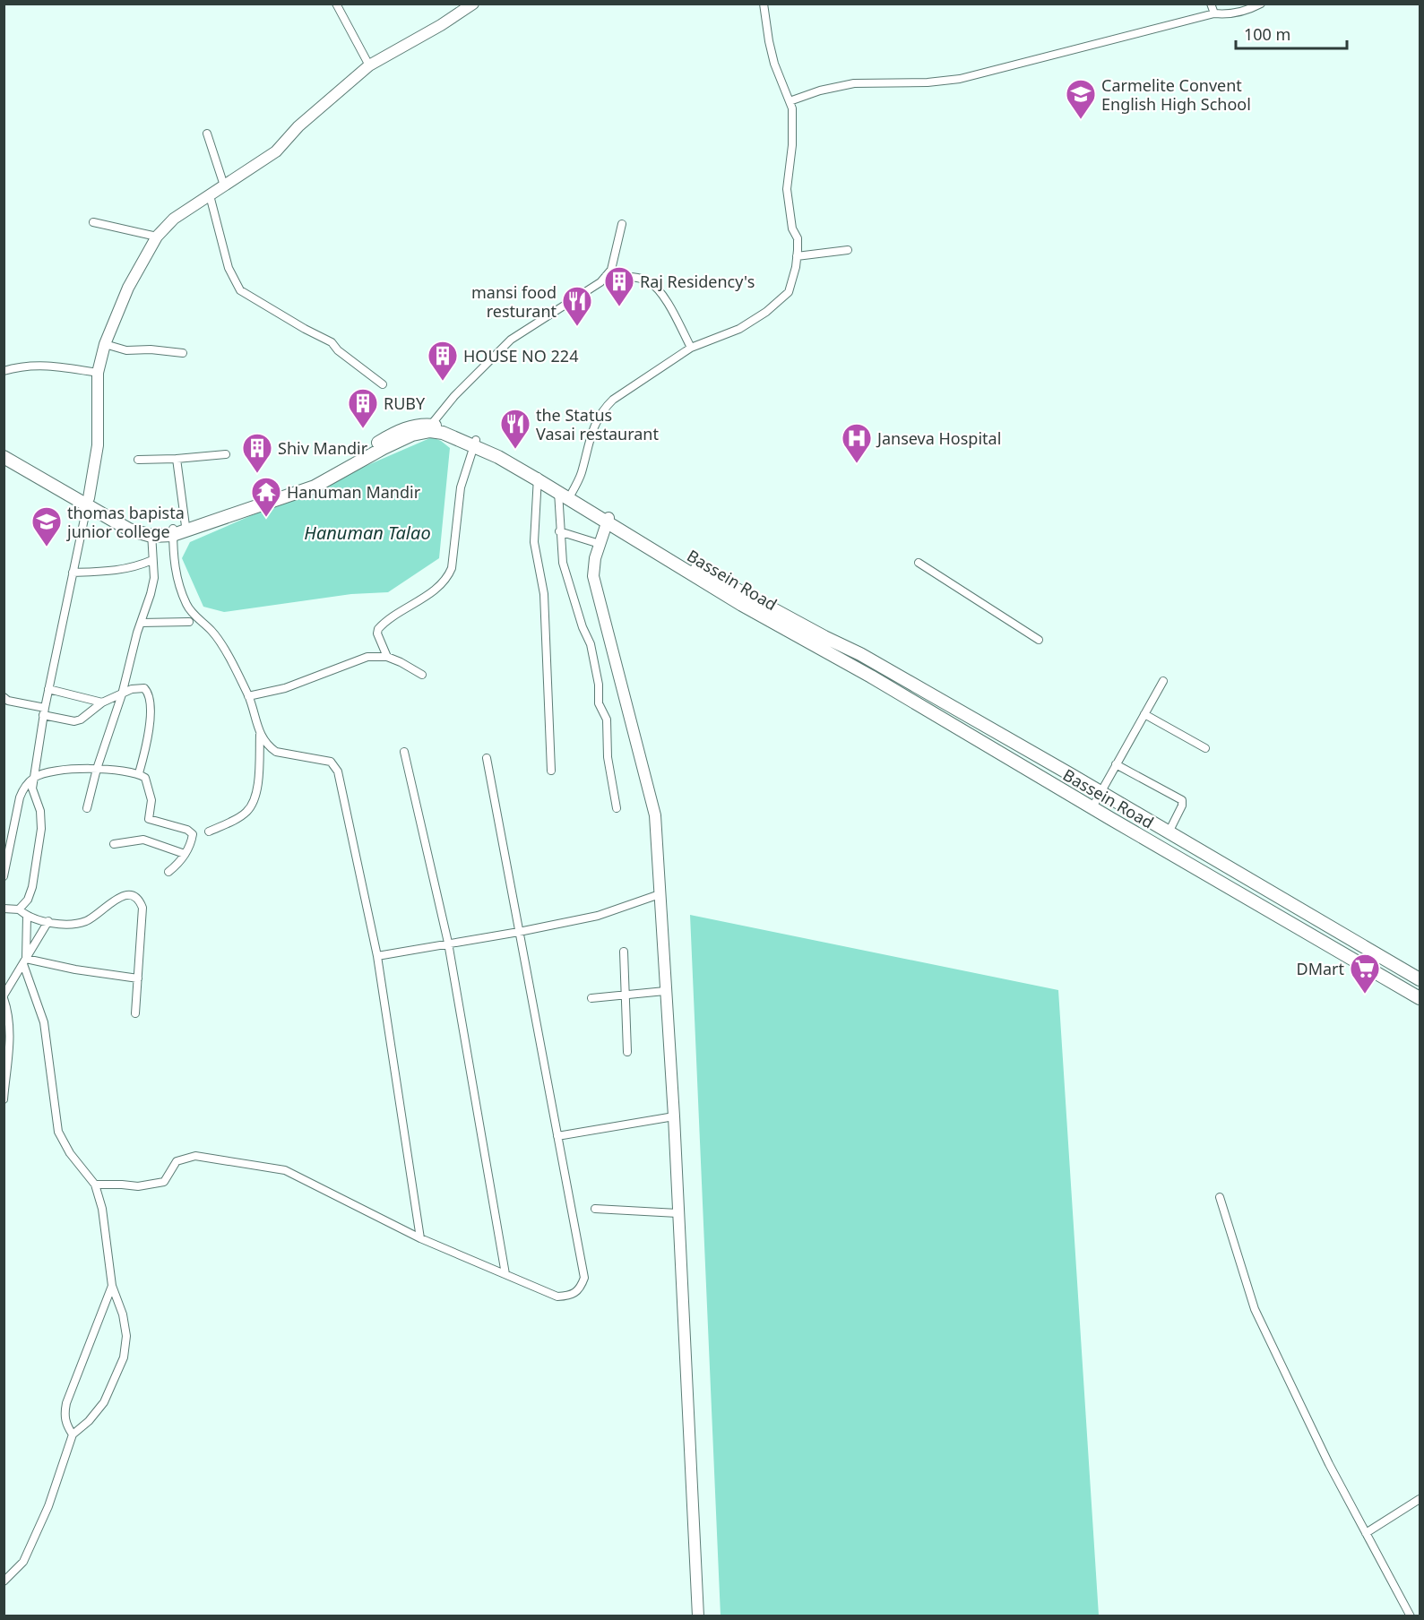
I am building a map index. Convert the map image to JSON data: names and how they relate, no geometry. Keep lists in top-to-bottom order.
{
  "streets": {
    "main road": ["Bassein Road"]
  },
  "water": ["Hanuman Talao"],
  "places": {
    "school or university": ["Carmelite Convent English High School", "thomas bapista junior college"],
    "building": [
      "Raj Residency's",
      "HOUSE NO 224",
      "RUBY",
      "Shiv Mandir"
    ],
    "restaurant": ["mansi food resturant", "the Status Vasai restaurant"],
    "hospital": ["Janseva Hospital"],
    "temple": ["Hanuman Mandir"],
    "supermarket": ["DMart"]
  },
  "scale_bar": "100 m"
}
